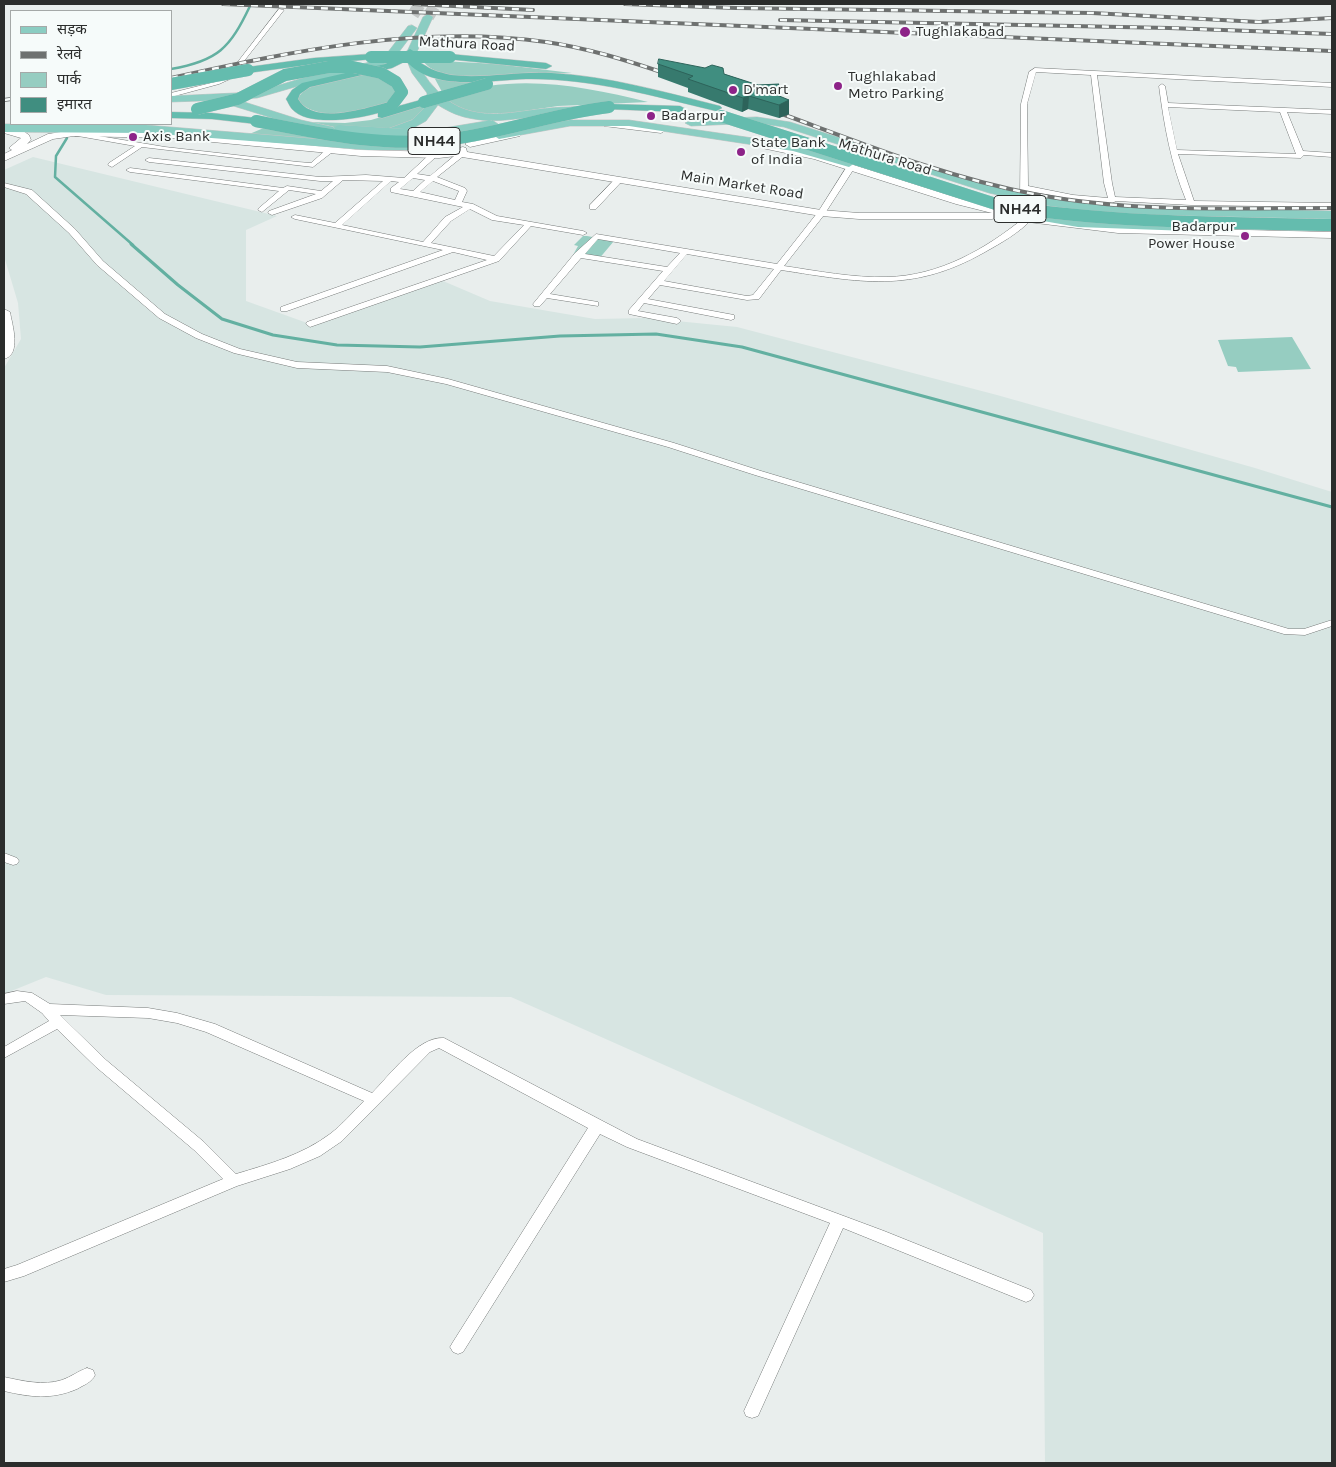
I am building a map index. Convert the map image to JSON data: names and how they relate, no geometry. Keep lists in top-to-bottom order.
{
  "streets": {
    "highway": ["Mathura Road", "NH44"],
    "street": ["Main Market Road"]
  },
  "places": [
    "Tughlakabad",
    "Tughlakabad Metro Parking",
    "D'mart",
    "Badarpur",
    "Axis Bank",
    "State Bank of India",
    "Badarpur Power House"
  ],
  "legend": [
    "सड़क",
    "रेलवे",
    "पार्क",
    "इमारत"
  ]
}
